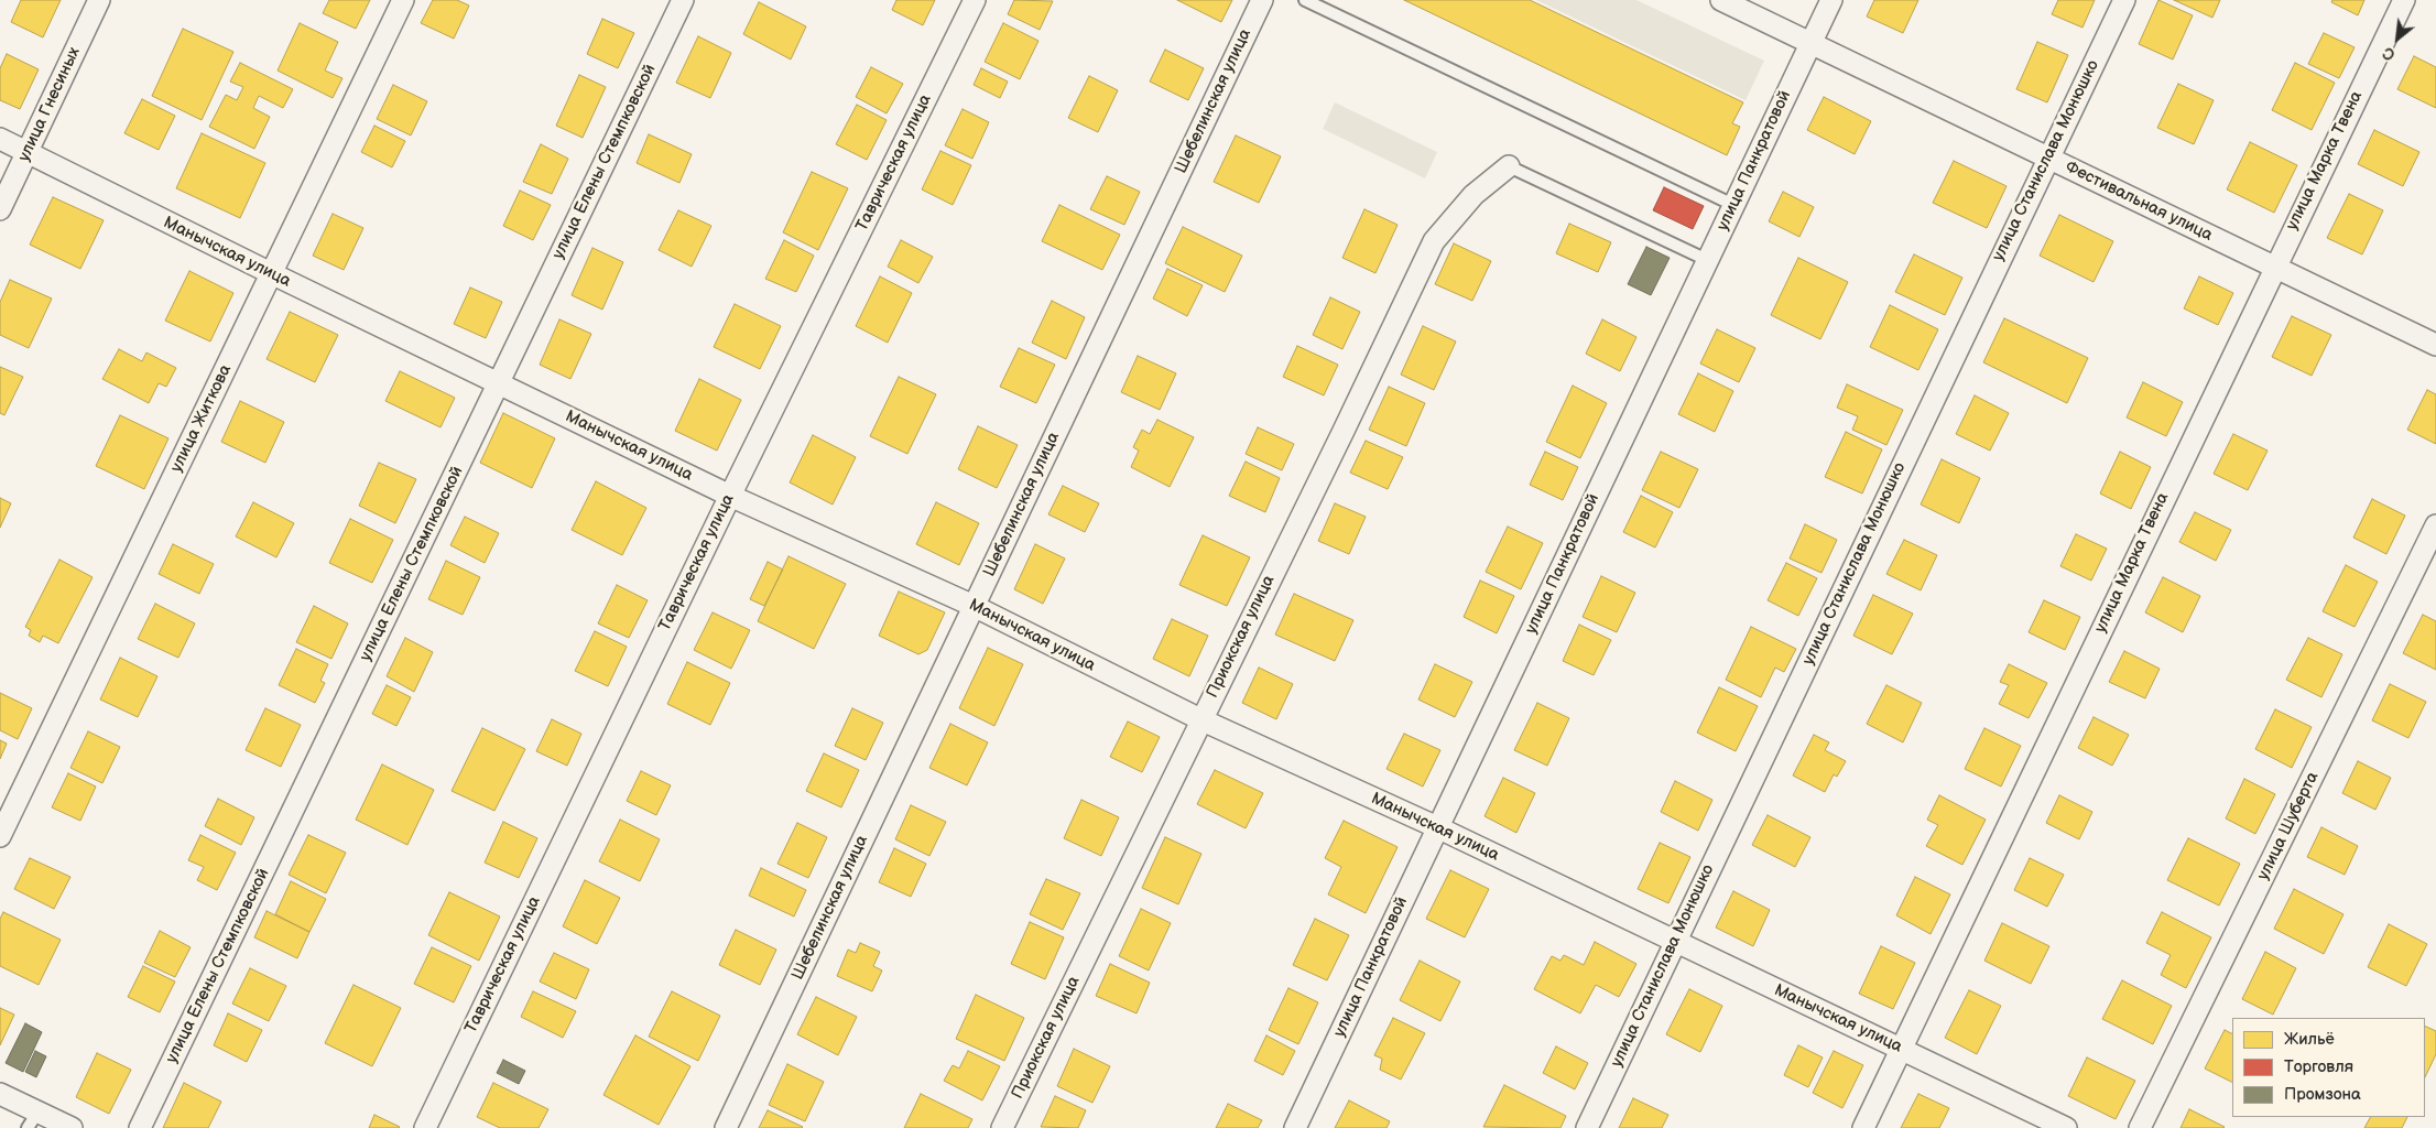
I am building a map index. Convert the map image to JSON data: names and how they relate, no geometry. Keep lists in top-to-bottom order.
{
  "streets": {
    "street": [
      "Шебелинская улица",
      "улица Гнесиных",
      "улица Панкратовой",
      "улица Станислава Монюшко",
      "улица Марка Твена",
      "улица Елены Стемпковской",
      "Таврическая улица",
      "Фестивальная улица",
      "Манычская улица",
      "улица Житкова",
      "Приокская улица",
      "улица Шуберта"
    ]
  },
  "crossings": [
    ["Шебелинская улица", "Манычская улица"],
    ["улица Гнесиных", "Манычская улица"],
    ["улица Панкратовой", "Фестивальная улица"],
    ["улица Панкратовой", "Манычская улица"],
    ["улица Станислава Монюшко", "Фестивальная улица"],
    ["улица Станислава Монюшко", "Манычская улица"],
    ["улица Марка Твена", "Фестивальная улица"],
    ["улица Марка Твена", "Манычская улица"],
    ["улица Елены Стемпковской", "Манычская улица"],
    ["Таврическая улица", "Манычская улица"],
    ["Манычская улица", "улица Житкова"],
    ["Манычская улица", "Приокская улица"]
  ],
  "legend": ["Жильё", "Торговля", "Промзона"],
  "north": "bottom left"
}
